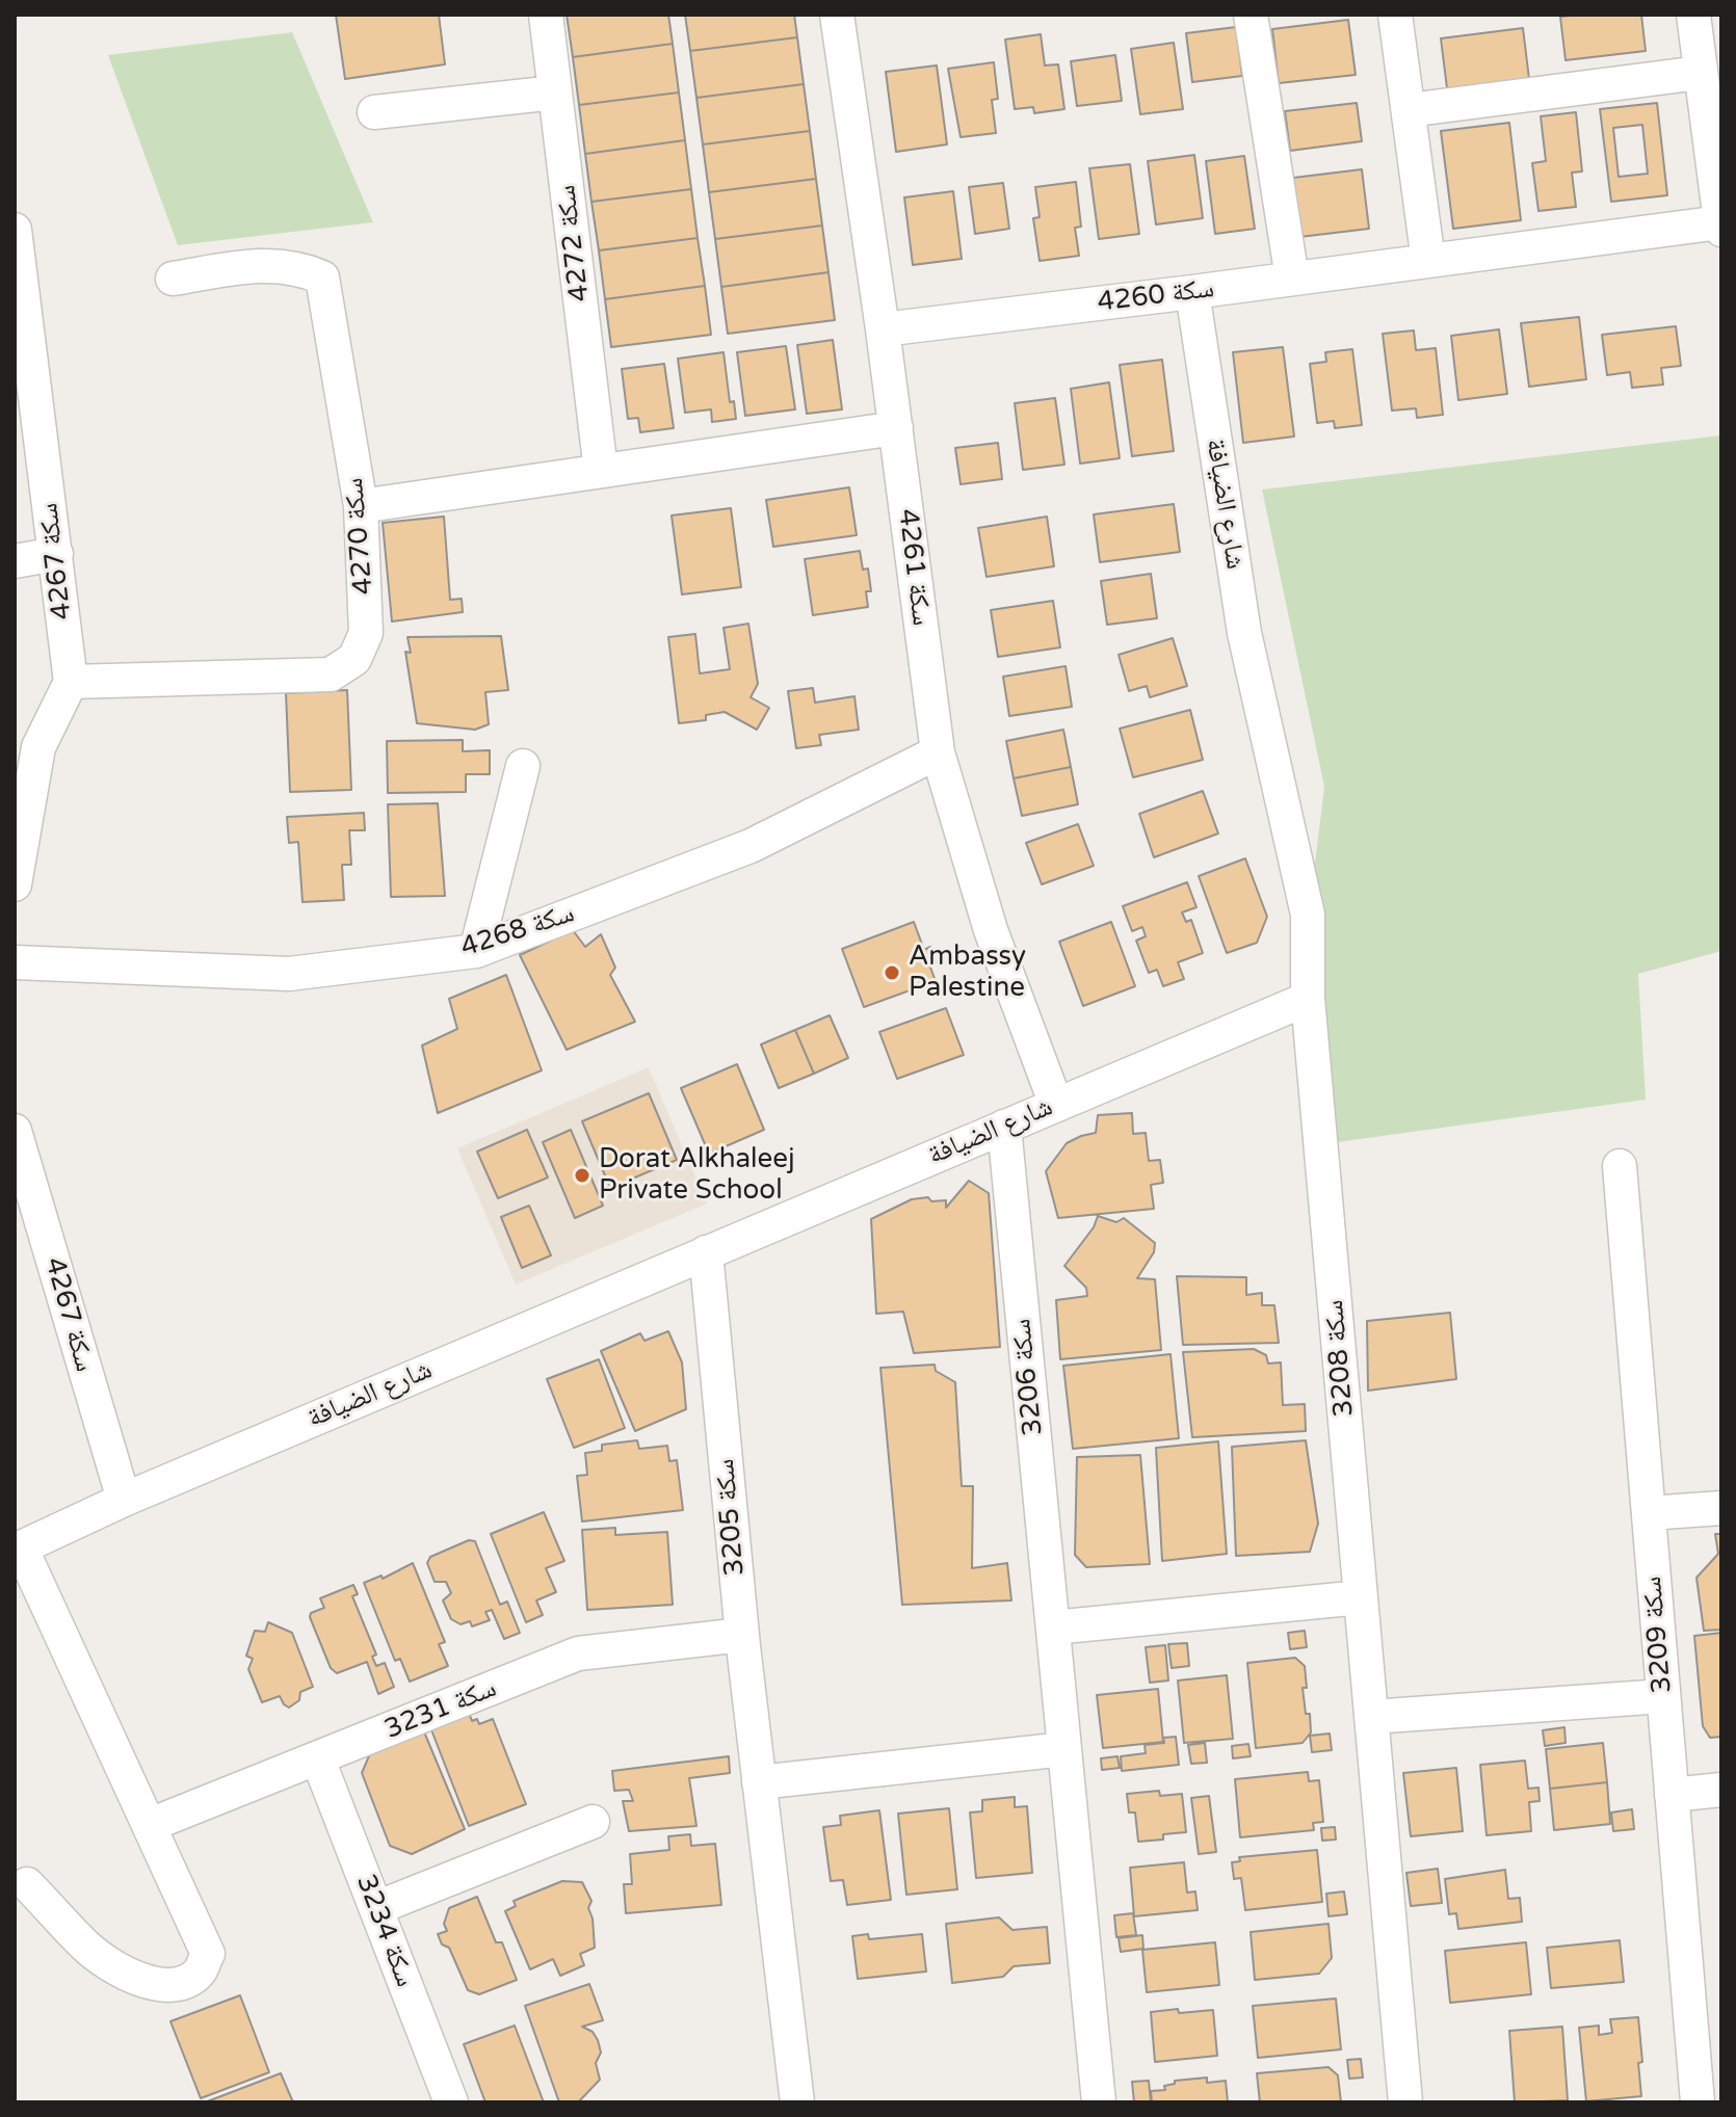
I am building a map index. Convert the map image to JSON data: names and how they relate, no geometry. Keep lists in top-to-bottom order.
{
  "streets": {
    "street": [
      "سكة 4272",
      "سكة 4260",
      "شارع الضيافة",
      "سكة 4270",
      "سكة 4267",
      "سكة 4261",
      "سكة 4268",
      "سكة 3208",
      "سكة 3206",
      "سكة 3205",
      "سكة 3209",
      "سكة 3231",
      "سكة 3234"
    ]
  },
  "crossings": [
    ["سكة 4260", "شارع الضيافة"],
    ["سكة 4260", "سكة 4261"],
    ["شارع الضيافة", "سكة 4267"],
    ["شارع الضيافة", "سكة 4261"],
    ["شارع الضيافة", "سكة 3208"],
    ["شارع الضيافة", "سكة 3206"],
    ["شارع الضيافة", "سكة 3205"],
    ["سكة 4270", "سكة 4267"],
    ["سكة 4261", "سكة 4268"],
    ["سكة 3205", "سكة 3231"],
    ["سكة 3231", "سكة 3234"]
  ],
  "places": ["Ambassy Palestine", "Dorat Alkhaleej Private School"]
}
